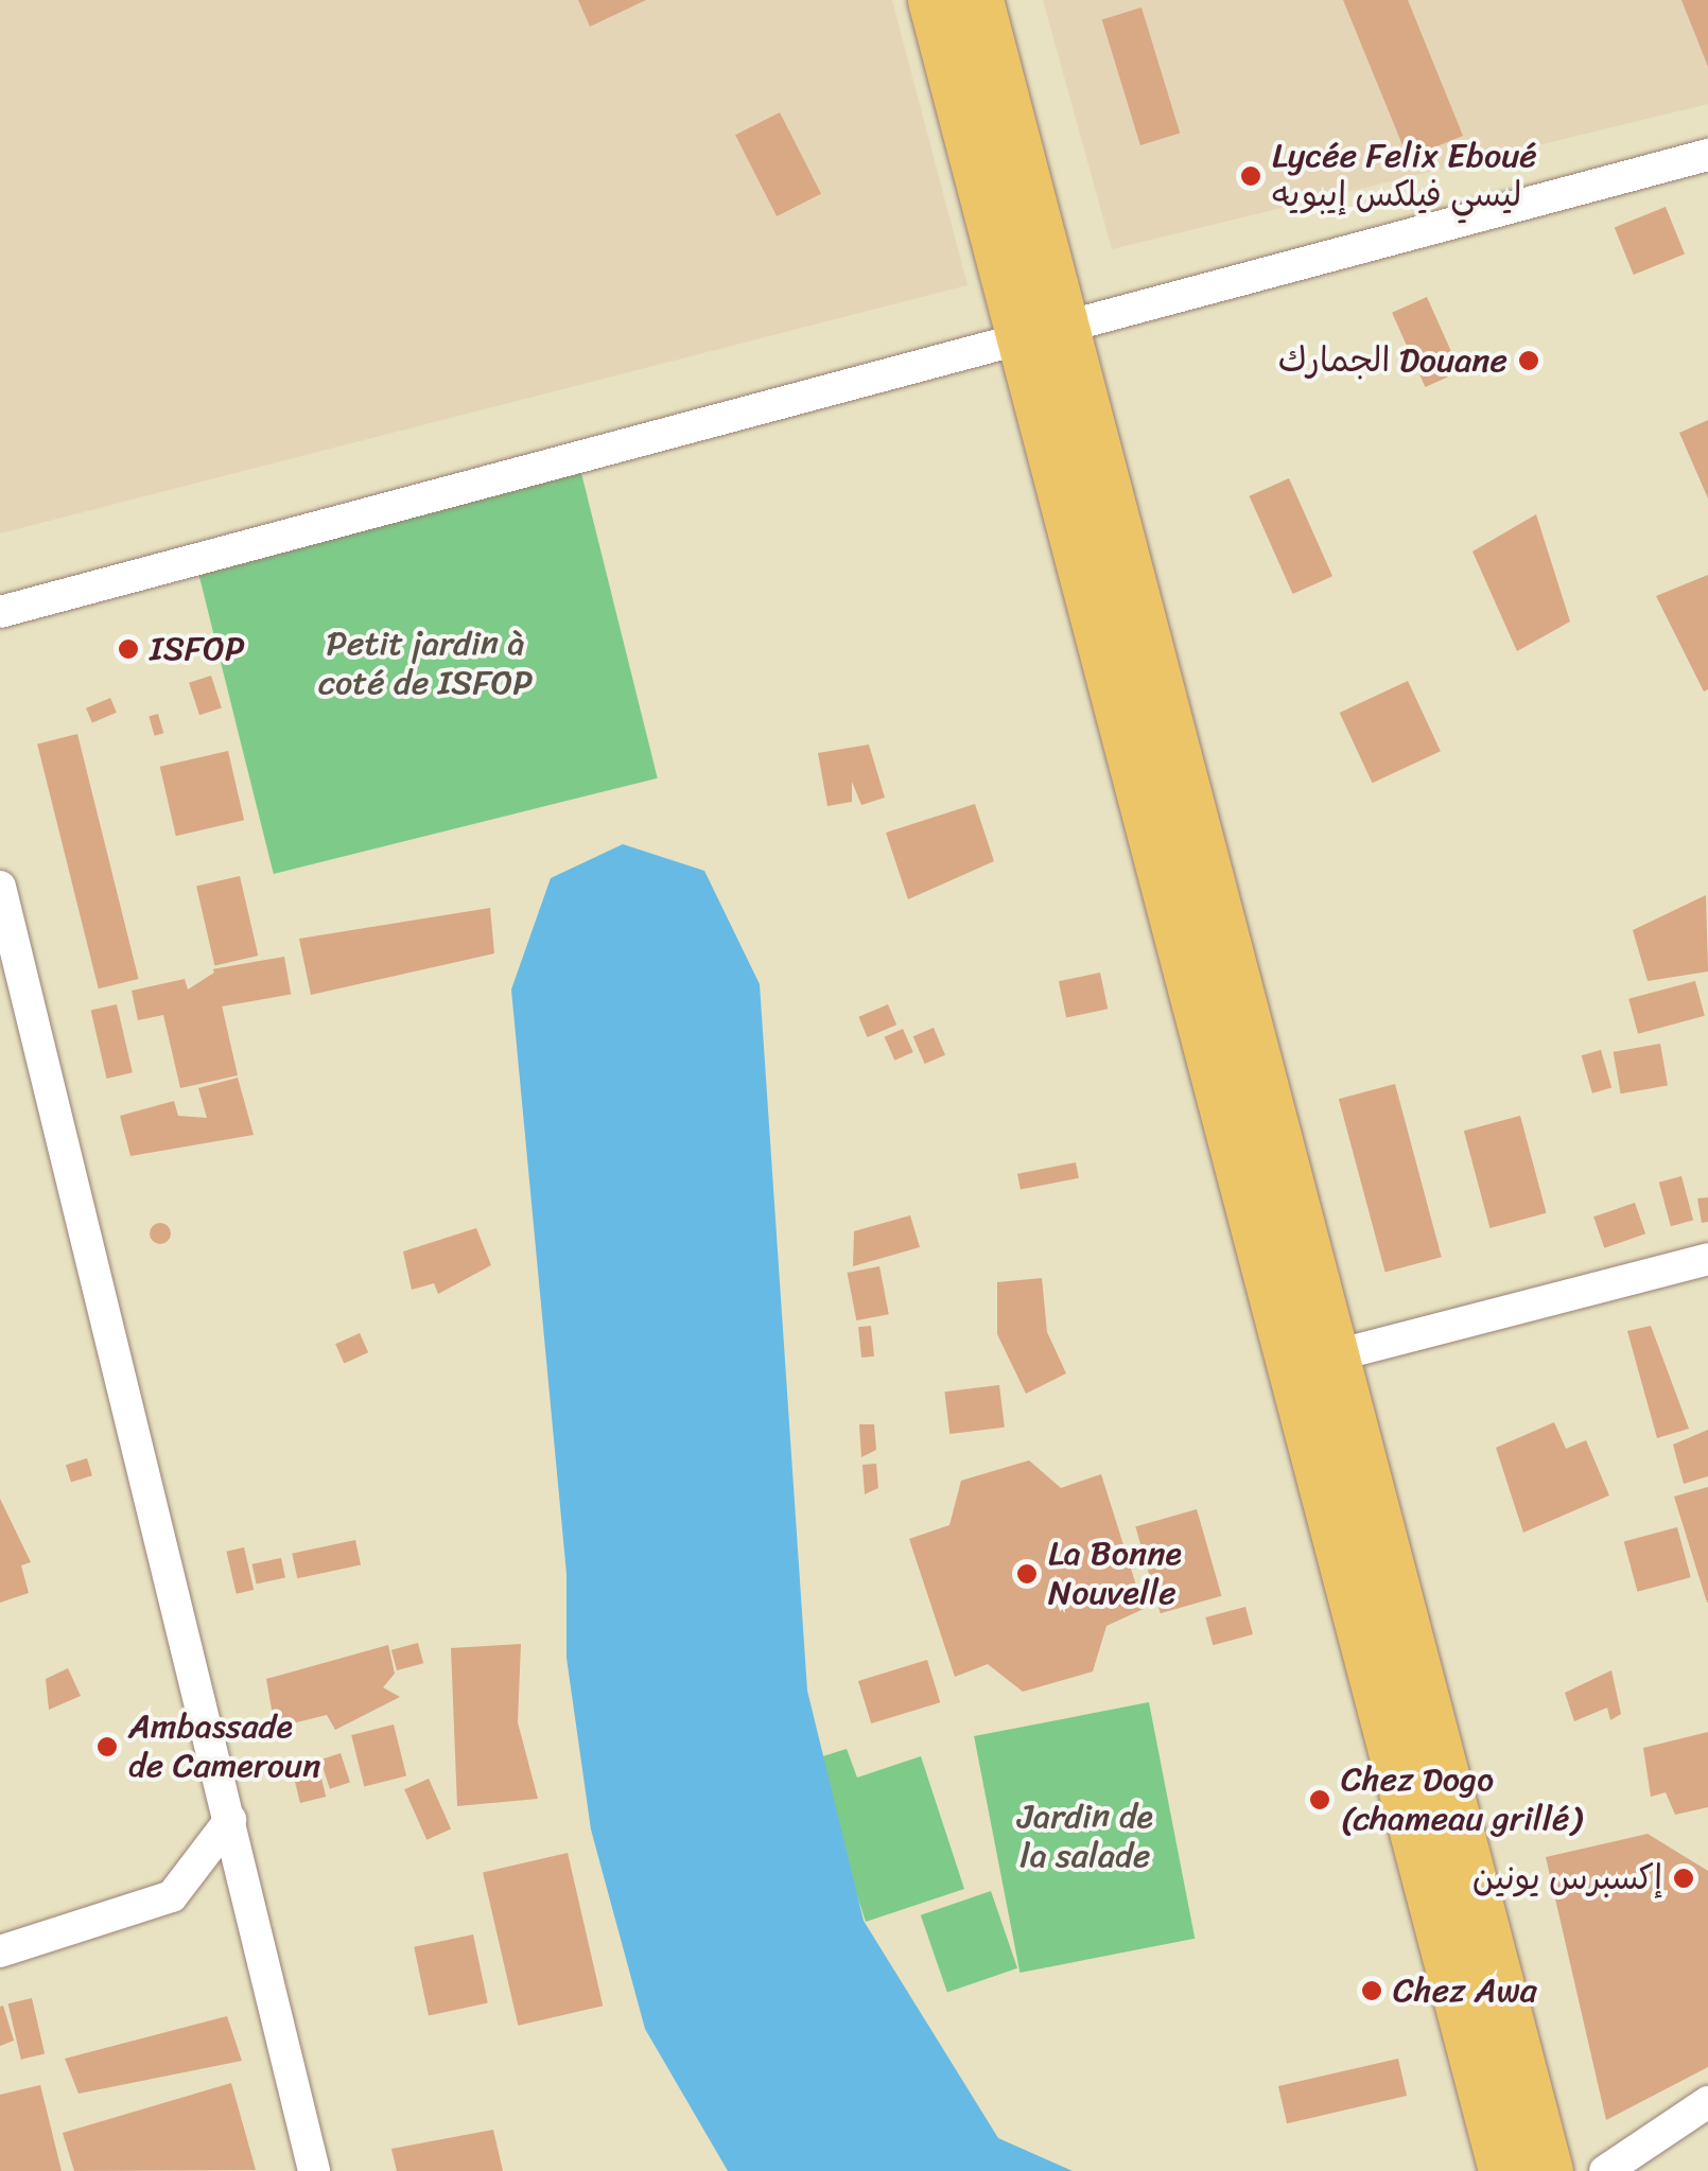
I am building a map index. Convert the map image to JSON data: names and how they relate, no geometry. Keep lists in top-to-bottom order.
{
  "parks": ["Petit jardin à coté de ISFOP", "Jardin de la salade"],
  "places": [
    "Lycée Felix Eboué ليسي فيلكس إيبويه",
    "الجمارك Douane",
    "ISFOP",
    "La Bonne Nouvelle",
    "Ambassade de Cameroun",
    "Chez Dogo (chameau grillé)",
    "إكسبرس يونين",
    "Chez Awa"
  ]
}
